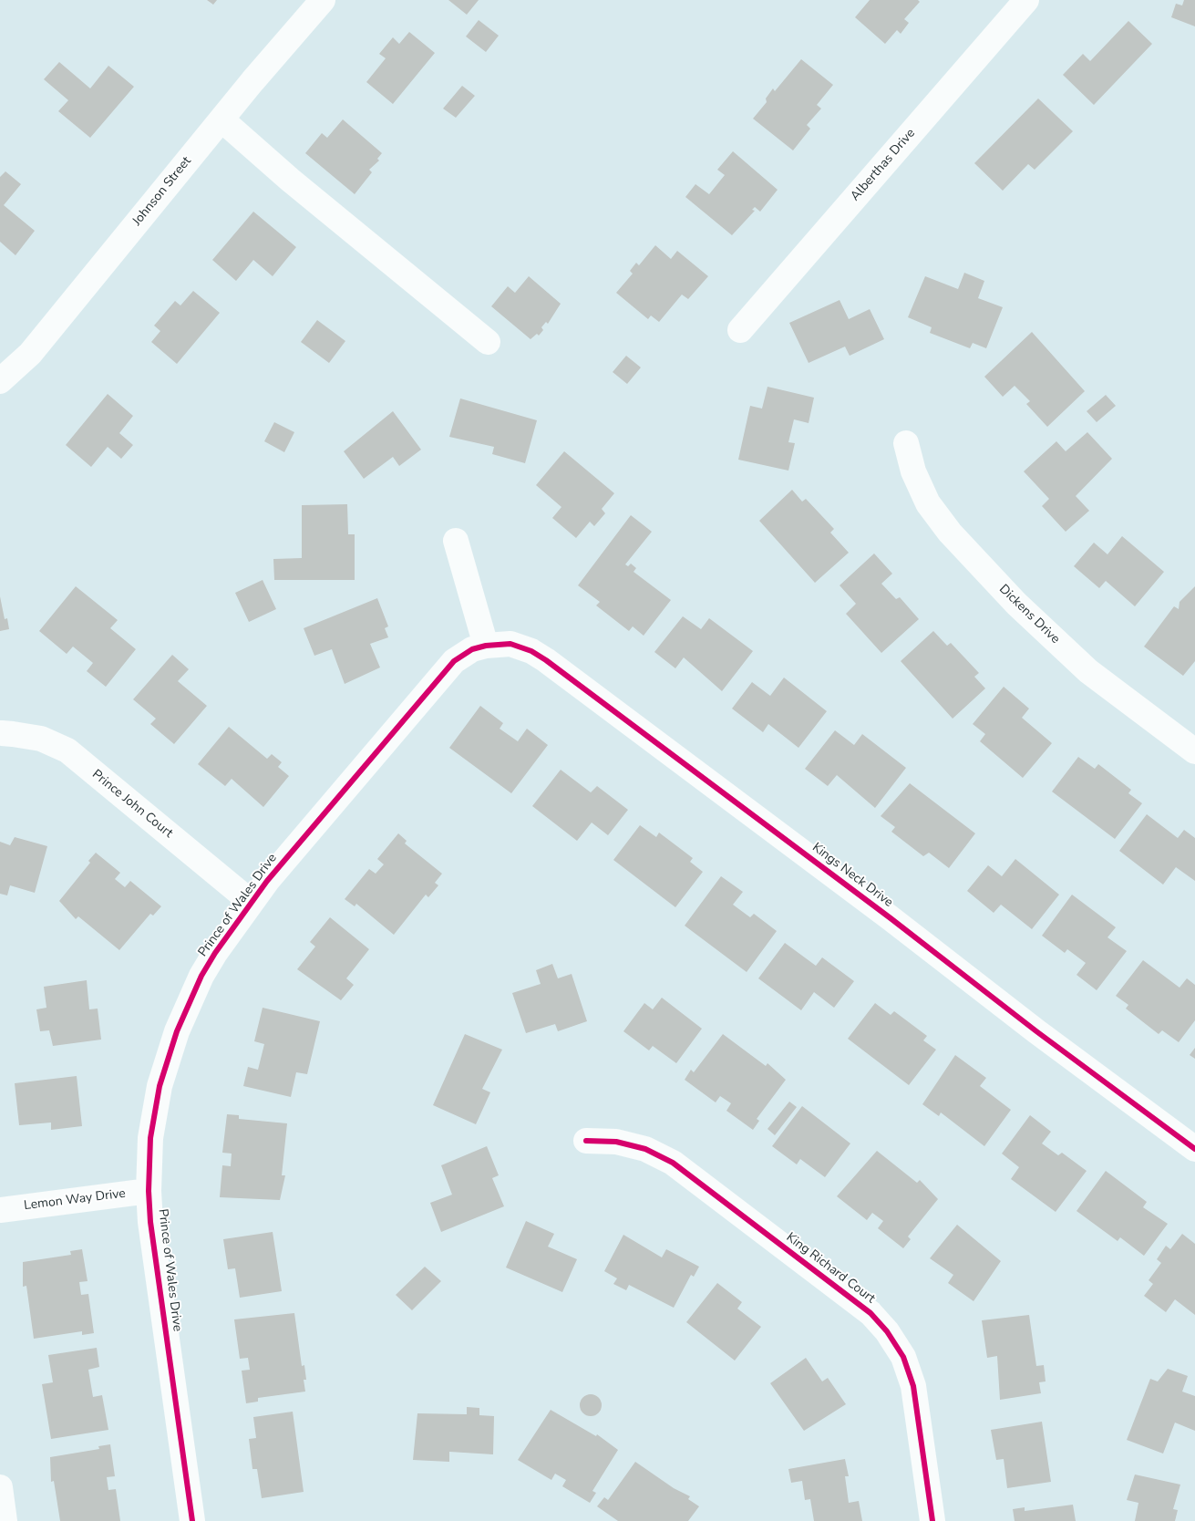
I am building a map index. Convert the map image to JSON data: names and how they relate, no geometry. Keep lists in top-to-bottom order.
{
  "streets": {
    "street": [
      "Alberthas Drive",
      "Johnson Street",
      "Dickens Drive",
      "Prince John Court",
      "Kings Neck Drive",
      "Prince of Wales Drive",
      "Lemon Way Drive",
      "King Richard Court"
    ]
  },
  "crossings": [
    ["Prince John Court", "Prince of Wales Drive"],
    ["Kings Neck Drive", "Prince of Wales Drive"],
    ["Prince of Wales Drive", "Lemon Way Drive"]
  ]
}
